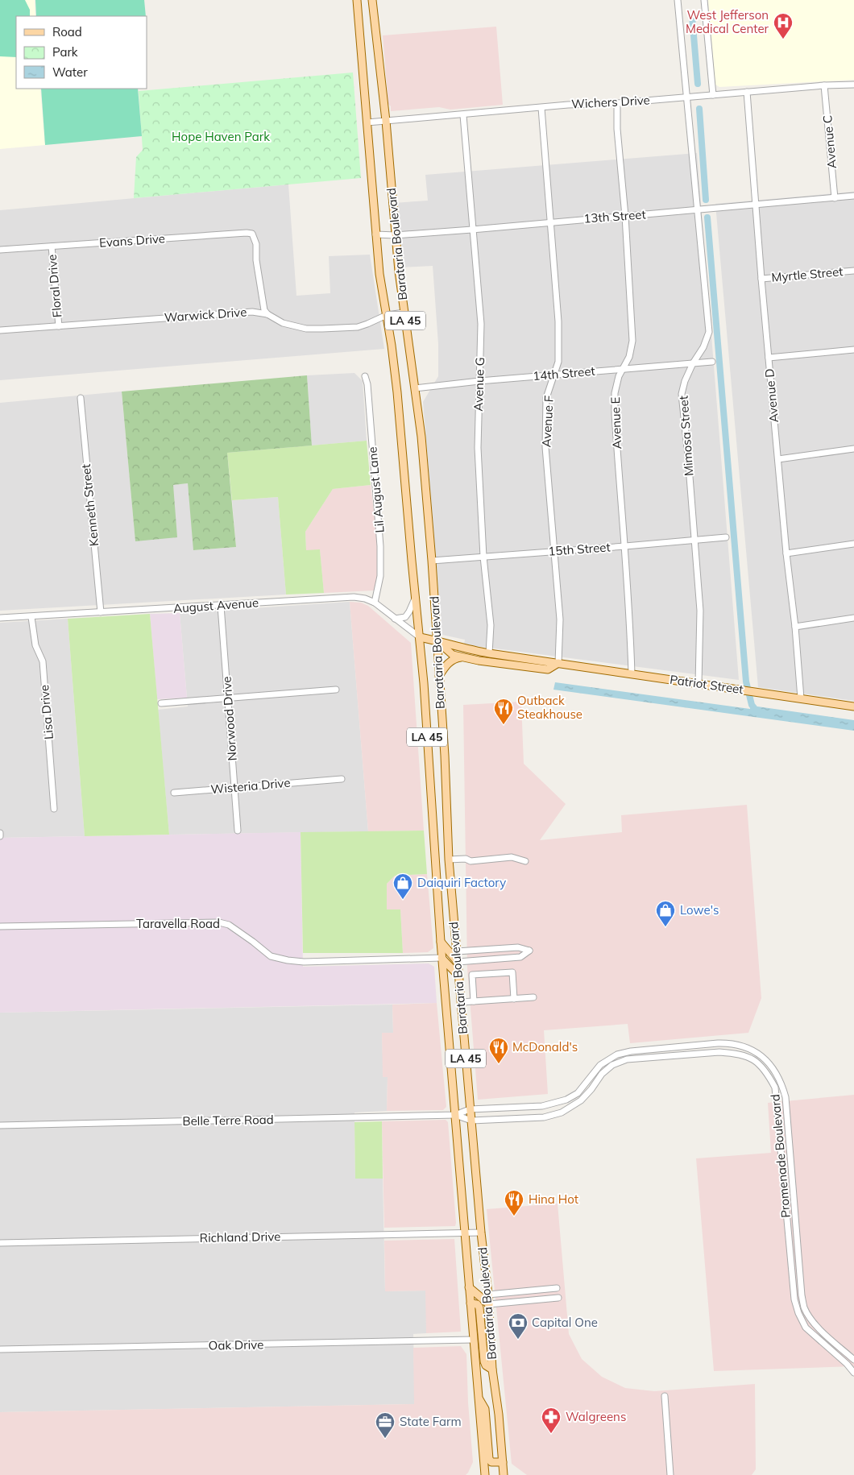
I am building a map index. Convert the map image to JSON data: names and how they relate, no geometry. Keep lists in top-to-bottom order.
{
  "streets": {
    "main road": ["Barataria Boulevard", "LA 45", "Patriot Street"],
    "street": [
      "Wichers Drive",
      "Avenue C",
      "13th Street",
      "Evans Drive",
      "Myrtle Street",
      "Floral Drive",
      "Warwick Drive",
      "14th Street",
      "Avenue G",
      "Avenue D",
      "Avenue F",
      "Avenue E",
      "Mimosa Street",
      "Lil August Lane",
      "Kenneth Street",
      "15th Street",
      "August Avenue",
      "Lisa Drive",
      "Norwood Drive",
      "Wisteria Drive",
      "Taravella Road",
      "Belle Terre Road",
      "Promenade Boulevard",
      "Richland Drive",
      "Oak Drive"
    ]
  },
  "crossings": [
    ["Wichers Drive", "Avenue C"],
    ["Wichers Drive", "Barataria Boulevard"],
    ["Wichers Drive", "Avenue G"],
    ["Wichers Drive", "Avenue D"],
    ["Wichers Drive", "Avenue F"],
    ["Wichers Drive", "Avenue E"],
    ["Wichers Drive", "Mimosa Street"],
    ["Avenue C", "13th Street"],
    ["13th Street", "Barataria Boulevard"],
    ["13th Street", "Avenue G"],
    ["13th Street", "Avenue D"],
    ["13th Street", "Avenue F"],
    ["13th Street", "Avenue E"],
    ["13th Street", "Mimosa Street"],
    ["Evans Drive", "Floral Drive"],
    ["Evans Drive", "Warwick Drive"],
    ["Barataria Boulevard", "Warwick Drive"],
    ["Barataria Boulevard", "14th Street"],
    ["Barataria Boulevard", "15th Street"],
    ["Barataria Boulevard", "August Avenue"],
    ["Barataria Boulevard", "Patriot Street"],
    ["Barataria Boulevard", "Taravella Road"],
    ["Barataria Boulevard", "Belle Terre Road"],
    ["Barataria Boulevard", "Promenade Boulevard"],
    ["Barataria Boulevard", "Richland Drive"],
    ["Barataria Boulevard", "Oak Drive"],
    ["Myrtle Street", "Avenue D"],
    ["Floral Drive", "Warwick Drive"],
    ["14th Street", "Avenue G"],
    ["14th Street", "Avenue F"],
    ["14th Street", "Avenue E"],
    ["14th Street", "Mimosa Street"],
    ["Avenue G", "15th Street"],
    ["Avenue G", "Patriot Street"],
    ["Avenue D", "Patriot Street"],
    ["Avenue F", "15th Street"],
    ["Avenue F", "Patriot Street"],
    ["Avenue E", "15th Street"],
    ["Avenue E", "Patriot Street"],
    ["Mimosa Street", "15th Street"],
    ["Mimosa Street", "Patriot Street"],
    ["Lil August Lane", "August Avenue"],
    ["Kenneth Street", "August Avenue"],
    ["August Avenue", "Patriot Street"],
    ["August Avenue", "Lisa Drive"],
    ["August Avenue", "Norwood Drive"],
    ["Norwood Drive", "Wisteria Drive"],
    ["Belle Terre Road", "Promenade Boulevard"]
  ],
  "parks": ["Hope Haven Park"],
  "places": {
    "hospital": ["West Jefferson Medical Center"],
    "restaurant": ["Outback Steakhouse", "McDonald's", "Hina Hot"],
    "shop": ["Daiquiri Factory", "Lowe's"],
    "bank": ["Capital One"],
    "pharmacy": ["Walgreens"],
    "office": ["State Farm"]
  },
  "legend": ["Road", "Park", "Water"]
}
